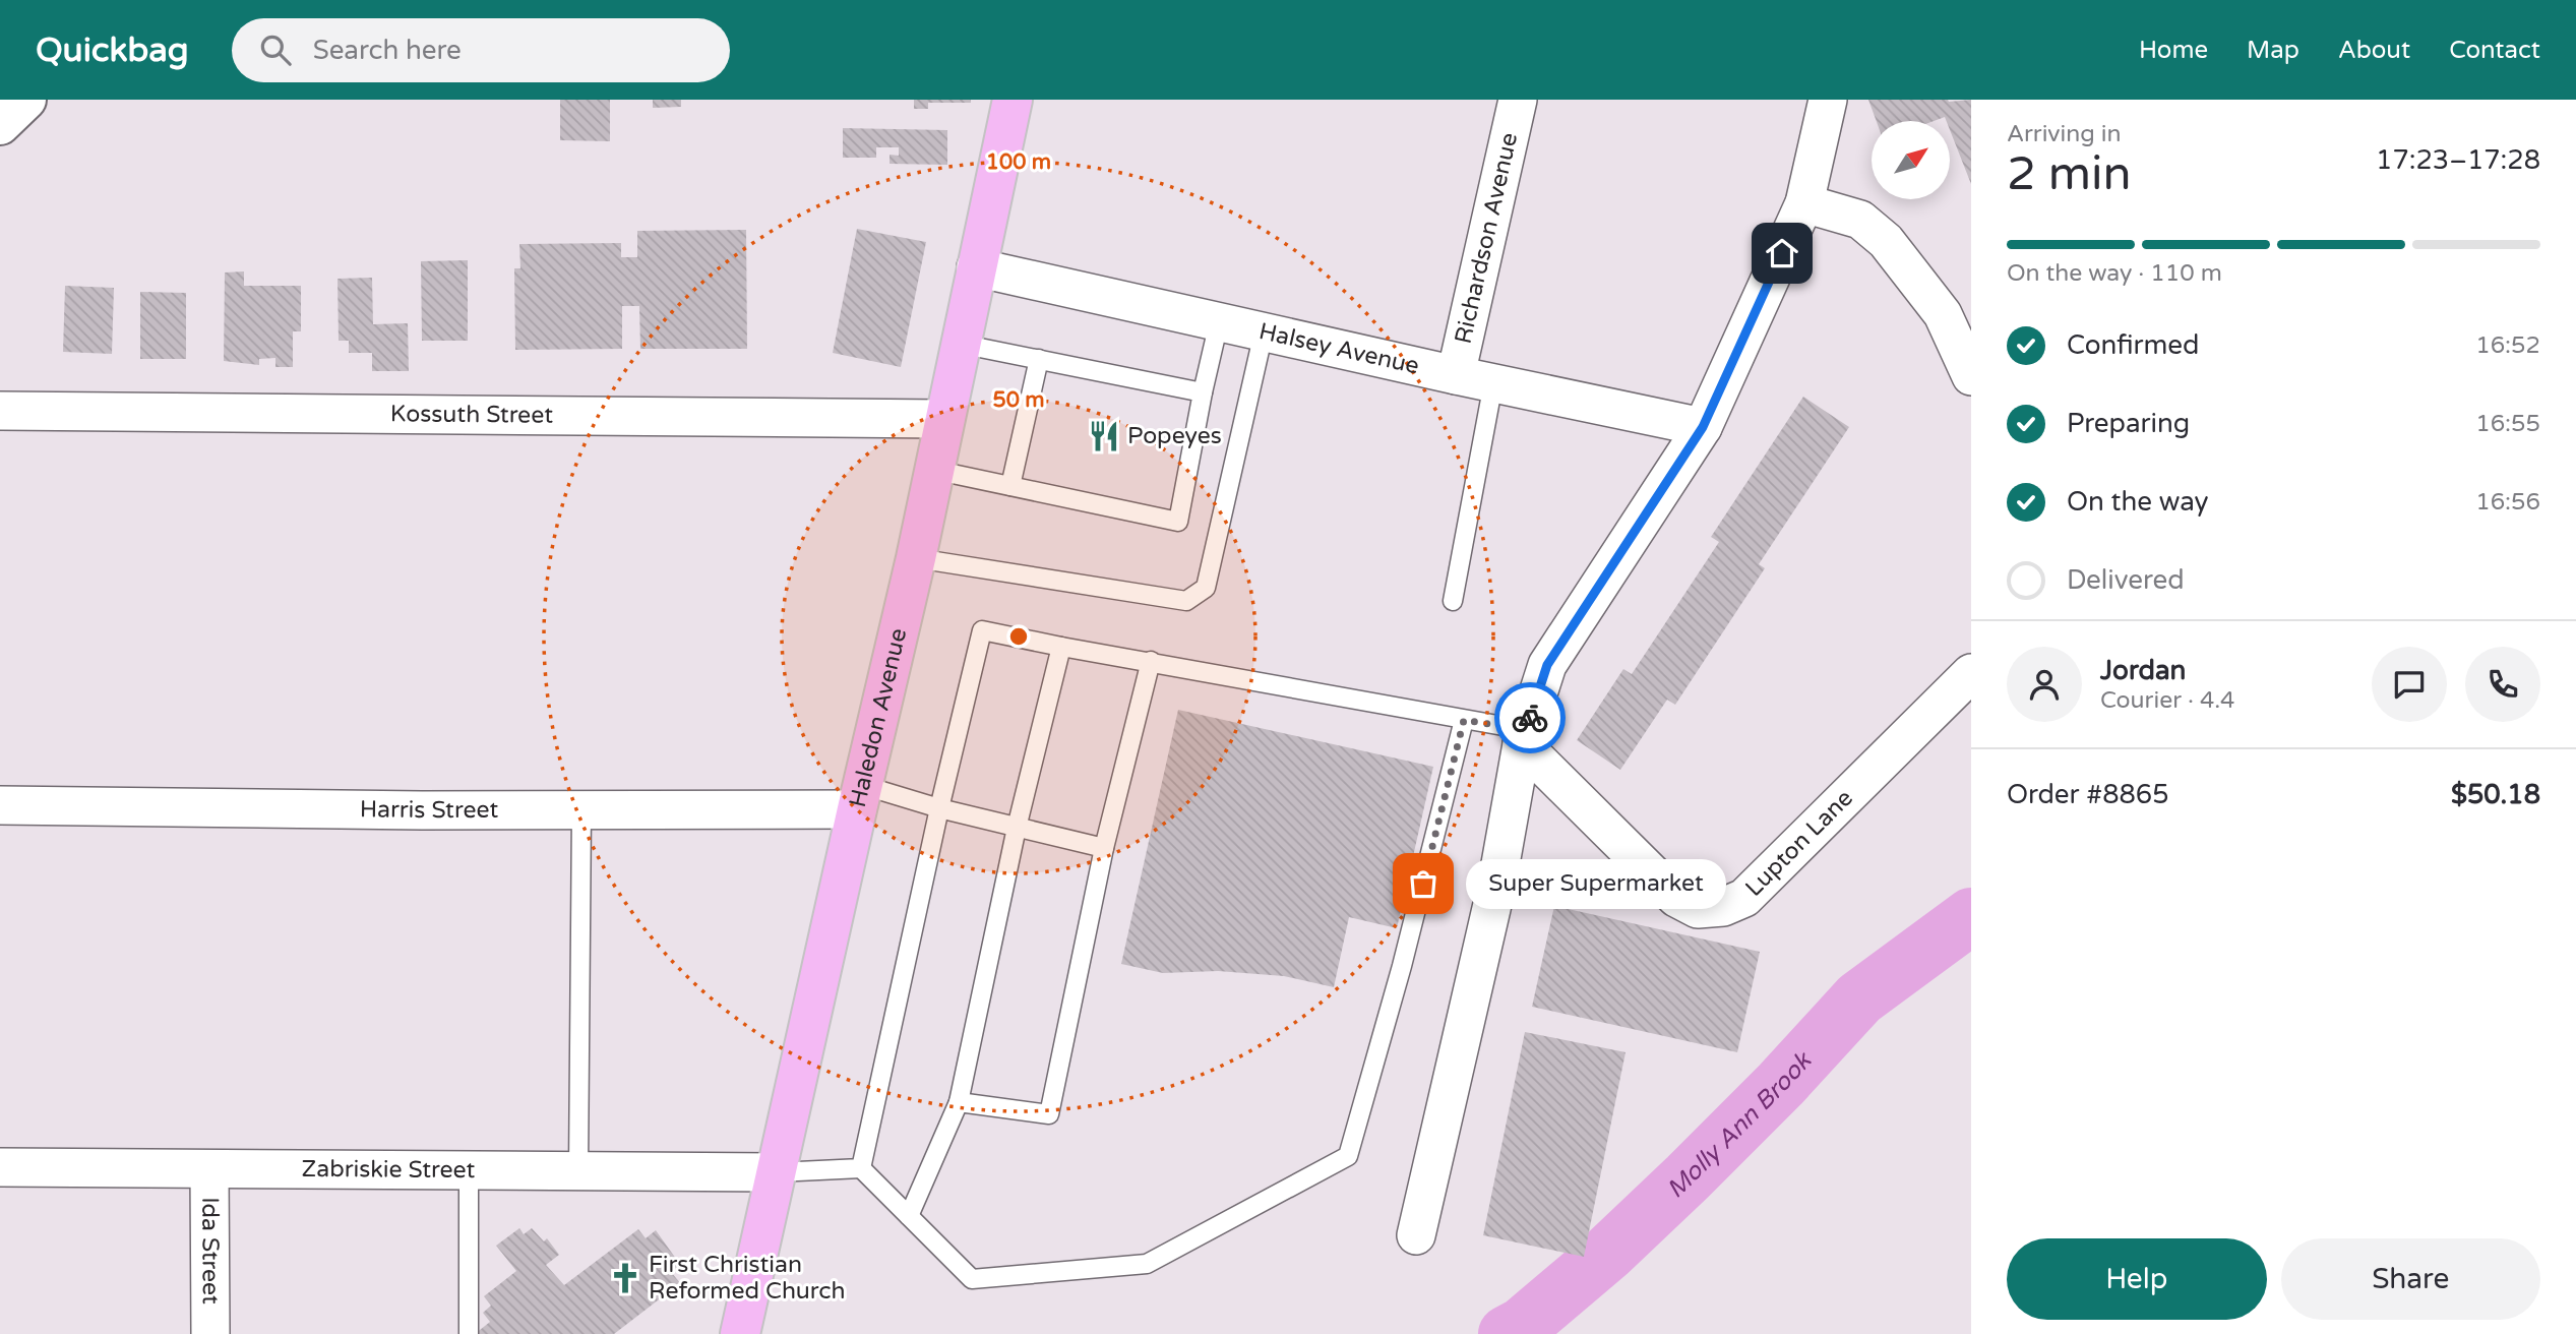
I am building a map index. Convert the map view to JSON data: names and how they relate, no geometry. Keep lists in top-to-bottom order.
{
  "streets": {
    "main road": ["Haledon Avenue"],
    "street": [
      "Richardson Avenue",
      "Halsey Avenue",
      "Kossuth Street",
      "Harris Street",
      "Lupton Lane",
      "Zabriskie Street",
      "Ida Street"
    ]
  },
  "crossings": [
    ["Richardson Avenue", "Halsey Avenue"],
    ["Halsey Avenue", "Haledon Avenue"],
    ["Kossuth Street", "Haledon Avenue"],
    ["Haledon Avenue", "Harris Street"],
    ["Haledon Avenue", "Zabriskie Street"],
    ["Zabriskie Street", "Ida Street"]
  ],
  "water": ["Molly Ann Brook"],
  "places": {
    "restaurant": ["Popeyes"],
    "other": ["Super Supermarket"],
    "church": ["First Christian Reformed Church"]
  },
  "north": "top right",
  "page": {
    "header": "Quickbag",
    "search": "Search here",
    "nav": [
      "Home",
      "Map",
      "About",
      "Contact"
    ],
    "heading": ["2 min", "Arriving in", "17:23–17:28"],
    "panel": [
      "Jordan",
      "Courier · 4.4",
      "Order #8865",
      "$50.18"
    ],
    "bar": "On the way · 110 m",
    "list": [
      ["Confirmed", "16:52"],
      ["Preparing", "16:55"],
      ["On the way", "16:56"],
      "Delivered"
    ],
    "bubble": "Super Supermarket",
    "buttons": ["Help", "Share"]
  },
  "rings": ["100 m", "50 m"]
}
